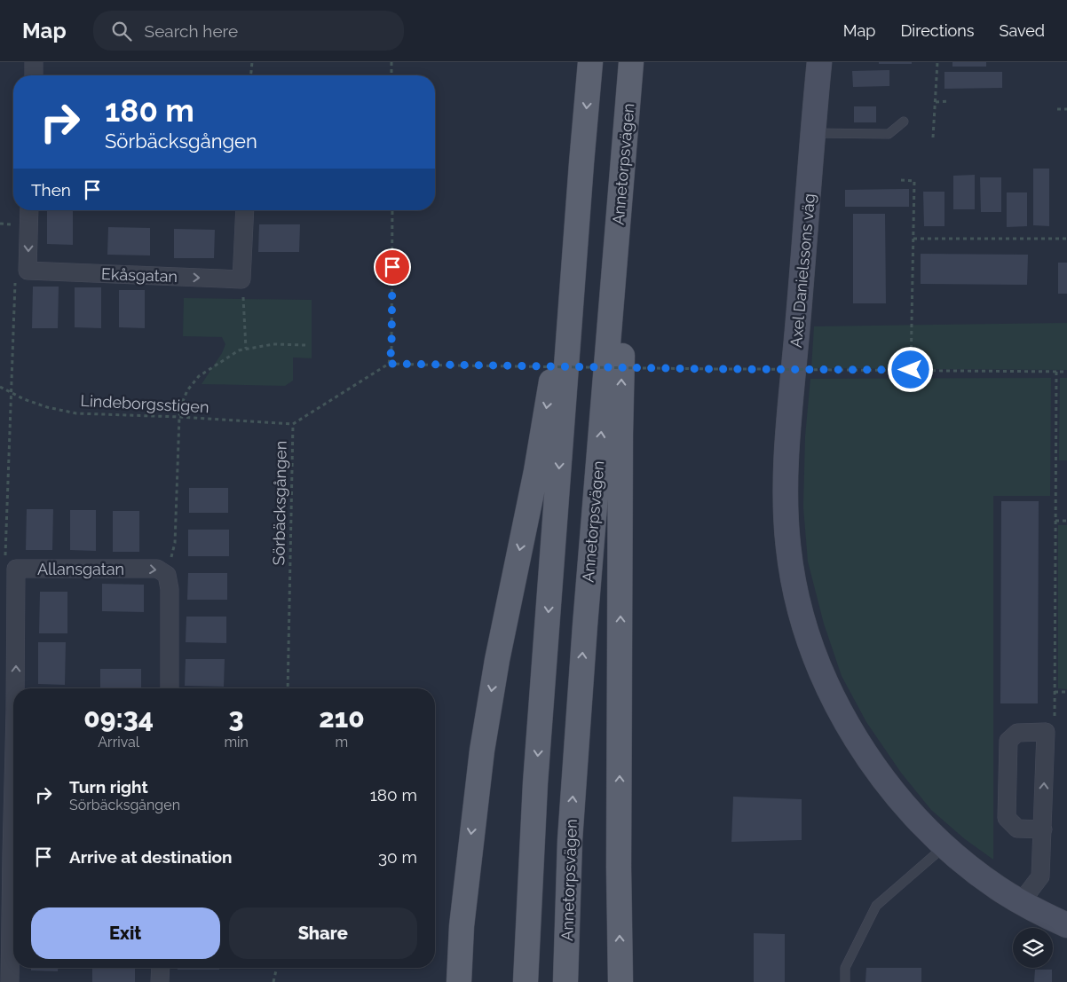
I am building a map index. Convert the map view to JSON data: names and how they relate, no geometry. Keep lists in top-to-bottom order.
{
  "streets": {
    "main road": ["Annetorpsvägen"],
    "street": ["Axel Danielssons väg", "Ekåsgatan", "Allansgatan"],
    "path": ["Lindeborgsstigen", "Sörbäcksgången"]
  },
  "crossings": [
    ["Lindeborgsstigen", "Sörbäcksgången"]
  ],
  "one_way": ["Ekåsgatan"],
  "page": {
    "header": "Map",
    "search": "Search here",
    "nav": ["Map", "Directions", "Saved"],
    "turn": ["180 m", "Sörbäcksgången"],
    "then": "Then",
    "eta": [
      "09:34",
      "Arrival",
      "3",
      "min",
      "210",
      "m"
    ],
    "list": [
      {
        "name": "Turn right",
        "note": "Sörbäcksgången",
        "value": "180 m"
      },
      {
        "name": "Arrive at destination",
        "value": "30 m"
      }
    ],
    "buttons": ["Exit", "Share"]
  }
}
